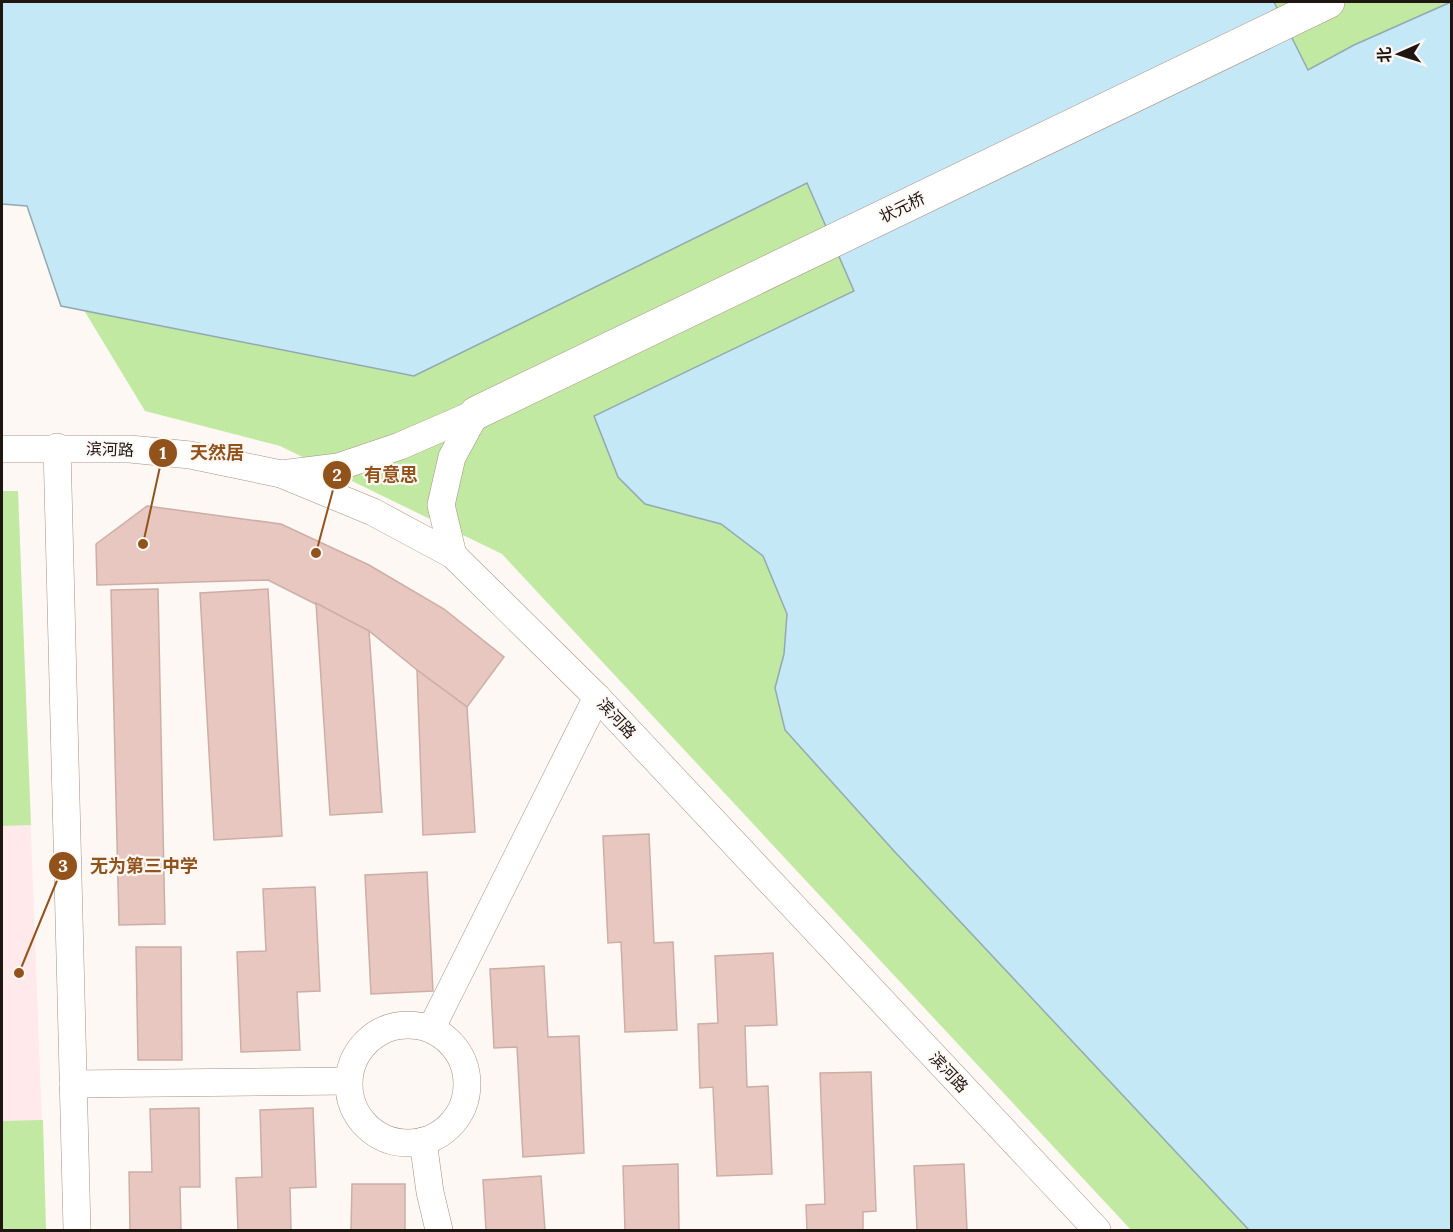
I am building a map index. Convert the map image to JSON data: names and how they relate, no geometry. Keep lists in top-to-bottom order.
{
  "streets": {
    "main road": ["状元桥"],
    "street": ["滨河路"]
  },
  "places": ["天然居", "有意思", "无为第三中学"],
  "north": "left"
}
